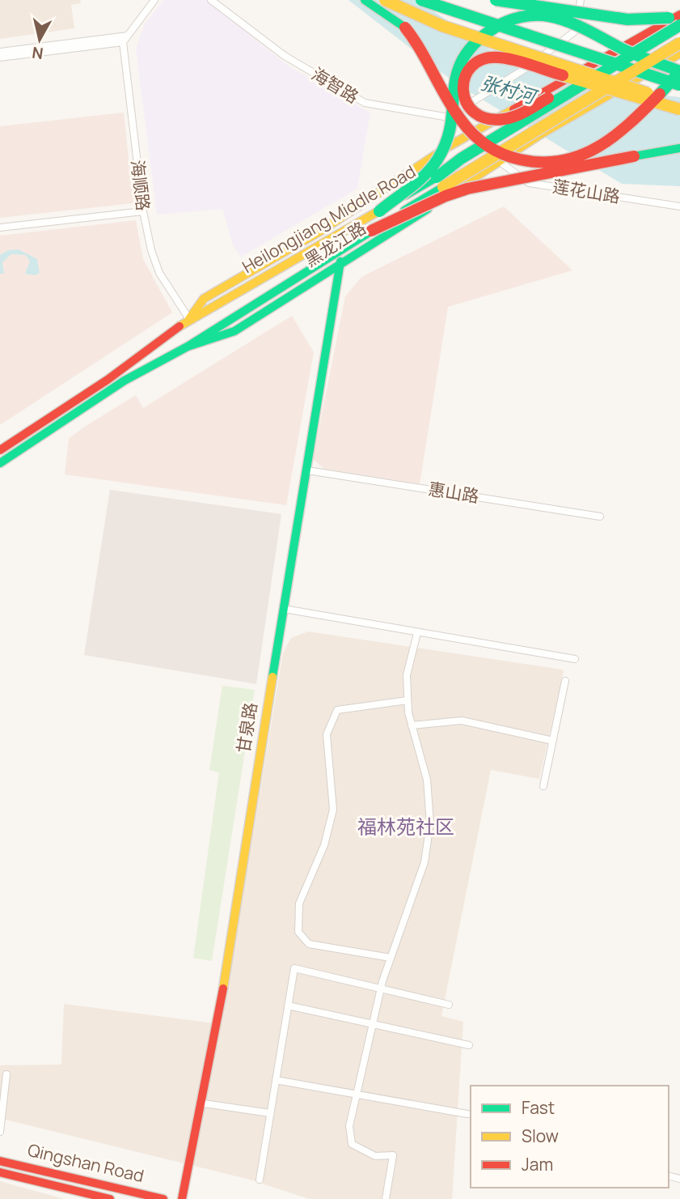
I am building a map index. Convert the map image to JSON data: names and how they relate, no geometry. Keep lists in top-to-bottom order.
{
  "streets": {
    "main road": [
      "Heilongjiang Middle Road",
      "黑龙江路",
      "甘泉路",
      "Qingshan Road"
    ],
    "street": [
      "海智路",
      "海顺路",
      "莲花山路",
      "惠山路"
    ]
  },
  "crossings": [
    ["海智路", "莲花山路"],
    ["海顺路", "Heilongjiang Middle Road"],
    ["莲花山路", "黑龙江路"],
    ["Heilongjiang Middle Road", "黑龙江路"],
    ["黑龙江路", "甘泉路"],
    ["惠山路", "甘泉路"]
  ],
  "districts": ["福林苑社区"],
  "water": ["张村河"],
  "legend": ["Fast", "Slow", "Jam"],
  "north": "bottom"
}
